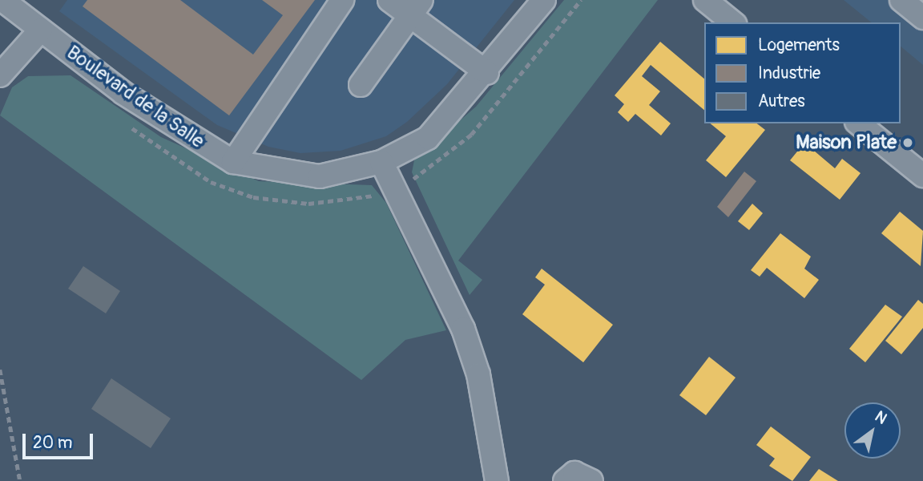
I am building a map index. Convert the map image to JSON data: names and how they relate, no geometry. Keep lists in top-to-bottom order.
{
  "streets": {
    "street": ["Boulevard de la Salle"]
  },
  "places": ["Maison Plate"],
  "legend": ["Logements", "Industrie", "Autres"],
  "scale_bar": "20 m",
  "north": "top right"
}
